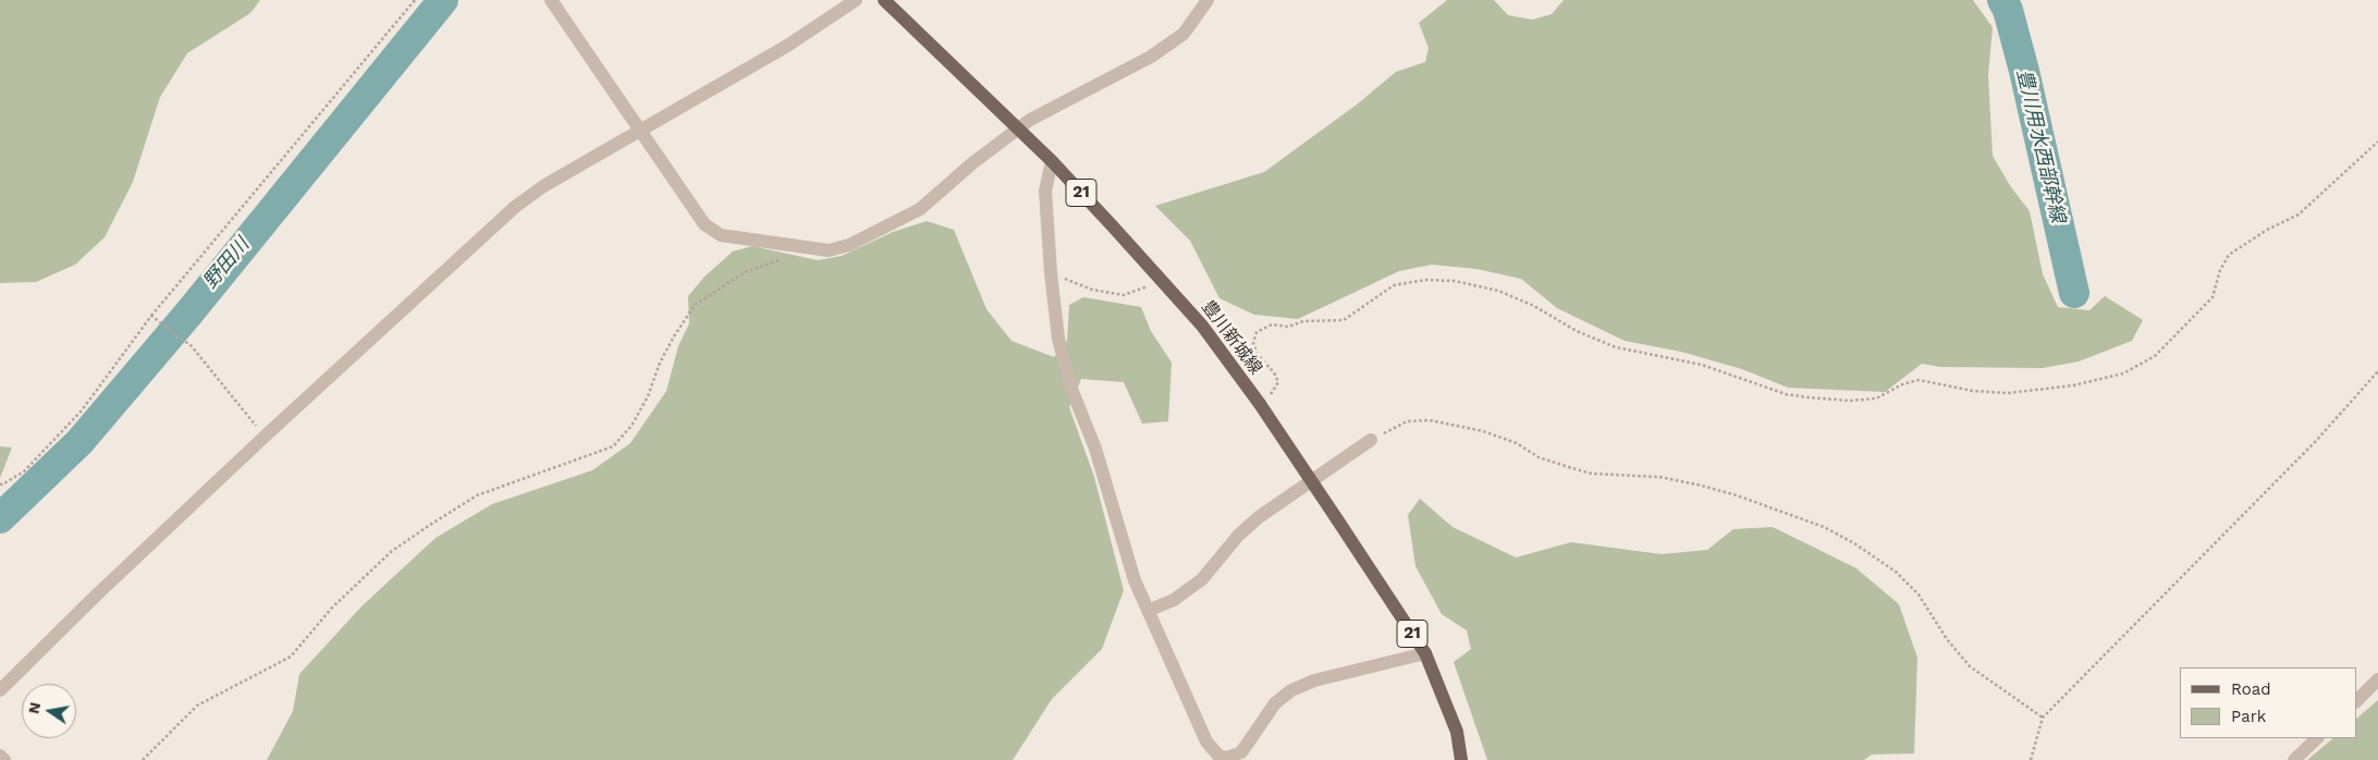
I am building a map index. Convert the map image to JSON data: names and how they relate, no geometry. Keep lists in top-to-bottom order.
{
  "streets": {
    "main road": ["21", "豊川新城線"]
  },
  "water": ["豊川用水西部幹線", "野田川"],
  "legend": ["Road", "Park"],
  "north": "left"
}
